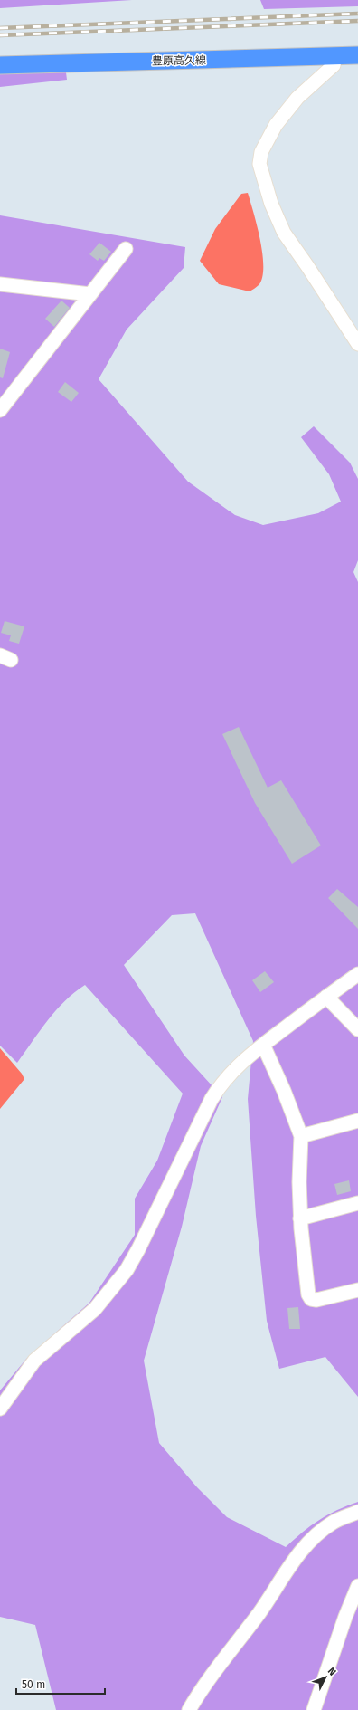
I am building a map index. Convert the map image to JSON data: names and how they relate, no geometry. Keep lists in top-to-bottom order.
{
  "streets": {
    "main road": ["豊原高久線"]
  },
  "scale_bar": "50 m",
  "north": "top right"
}
